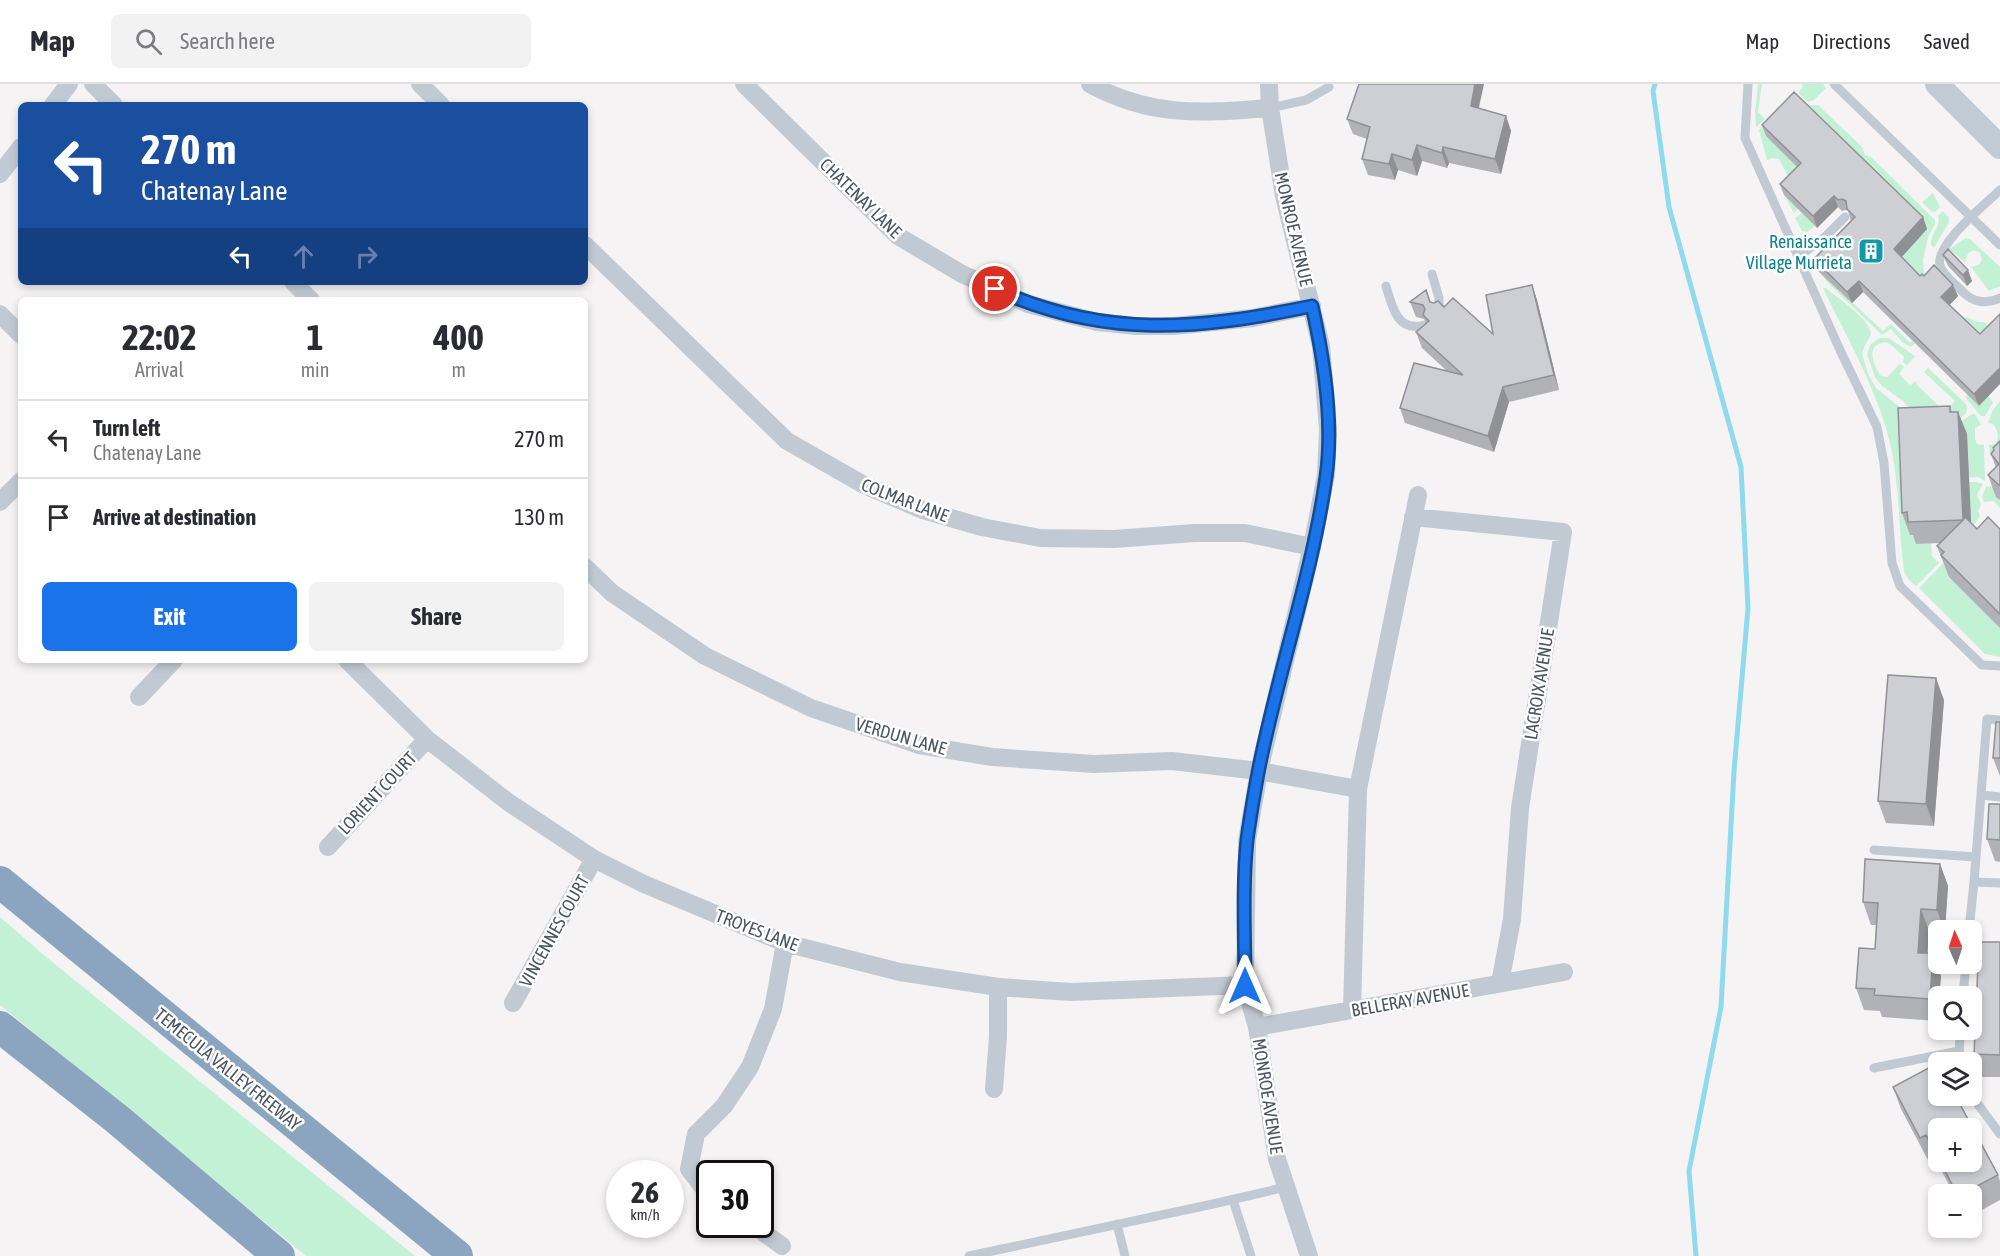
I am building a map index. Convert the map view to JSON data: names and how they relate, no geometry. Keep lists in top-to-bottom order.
{
  "streets": {
    "highway": ["TEMECULA VALLEY FREEWAY"],
    "street": [
      "CHATENAY LANE",
      "MONROE AVENUE",
      "COLMAR LANE",
      "LACROIX AVENUE",
      "VERDUN LANE",
      "LORIENT COURT",
      "TROYES LANE",
      "VINCENNES COURT",
      "BELLERAY AVENUE"
    ]
  },
  "crossings": [
    ["CHATENAY LANE", "MONROE AVENUE"],
    ["MONROE AVENUE", "COLMAR LANE"],
    ["MONROE AVENUE", "VERDUN LANE"],
    ["MONROE AVENUE", "TROYES LANE"],
    ["MONROE AVENUE", "BELLERAY AVENUE"],
    ["LACROIX AVENUE", "BELLERAY AVENUE"],
    ["LORIENT COURT", "TROYES LANE"],
    ["TROYES LANE", "VINCENNES COURT"]
  ],
  "places": {
    "building": ["Renaissance Village Murrieta"]
  },
  "north": "top",
  "page": {
    "header": "Map",
    "search": "Search here",
    "nav": ["Map", "Directions", "Saved"],
    "turn": ["270 m", "Chatenay Lane"],
    "eta": [
      "22:02",
      "Arrival",
      "1",
      "min",
      "400",
      "m"
    ],
    "list": [
      {
        "name": "Turn left",
        "note": "Chatenay Lane",
        "value": "270 m"
      },
      {
        "name": "Arrive at destination",
        "value": "130 m"
      }
    ],
    "buttons": ["Exit", "Share"],
    "map_buttons": ["+", "−"],
    "speed": "26 km/h",
    "limit": "30"
  }
}
